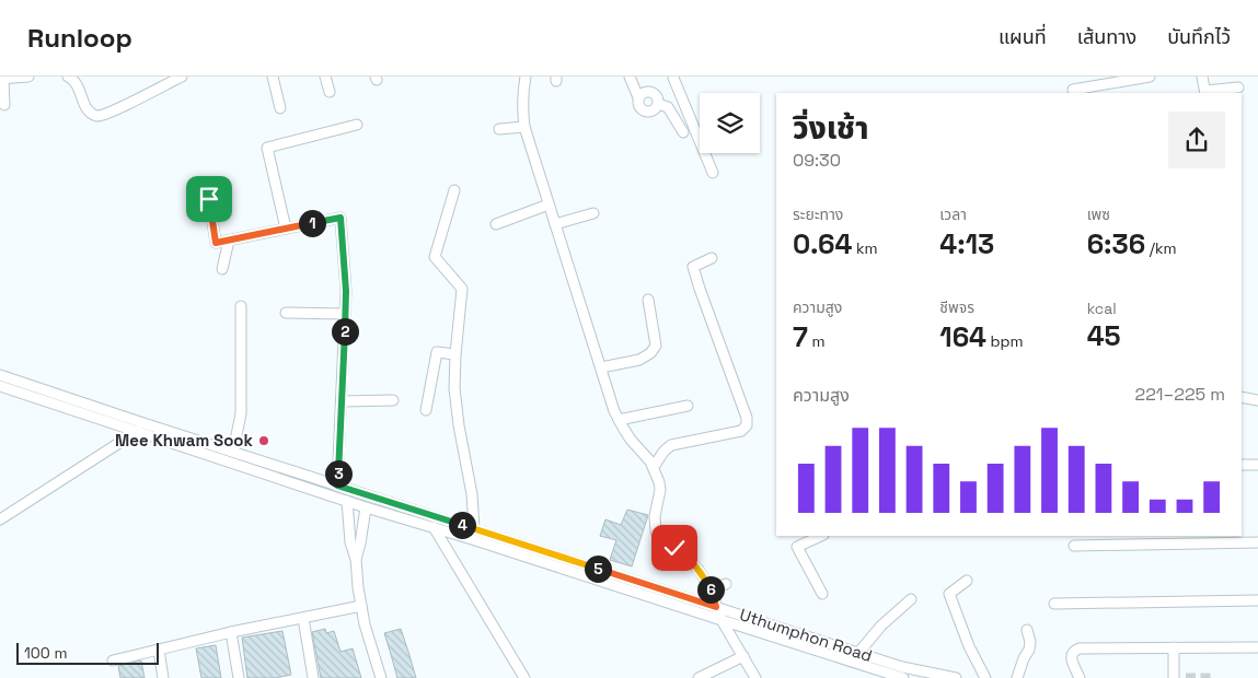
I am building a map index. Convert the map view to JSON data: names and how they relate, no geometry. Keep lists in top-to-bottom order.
{
  "streets": {
    "street": ["Uthumphon Road"]
  },
  "places": ["Mee Khwam Sook"],
  "scale_bar": "100 m",
  "page": {
    "header": "Runloop",
    "nav": ["แผนที่", "เส้นทาง", "บันทึกไว้"],
    "heading": ["วิ่งเช้า", "09:30"],
    "stats": [
      ["ระยะทาง", "0.64 km"],
      ["เวลา", "4:13"],
      ["เพซ", "6:36 /km"],
      ["ความสูง", "7 m"],
      ["ชีพจร", "164 bpm"],
      ["kcal", "45"]
    ],
    "pins": [
      "1",
      "2",
      "3",
      "4",
      "5",
      "6"
    ],
    "chart": ["ความสูง", "221–225 m"],
    "scale": "100 m"
  }
}
